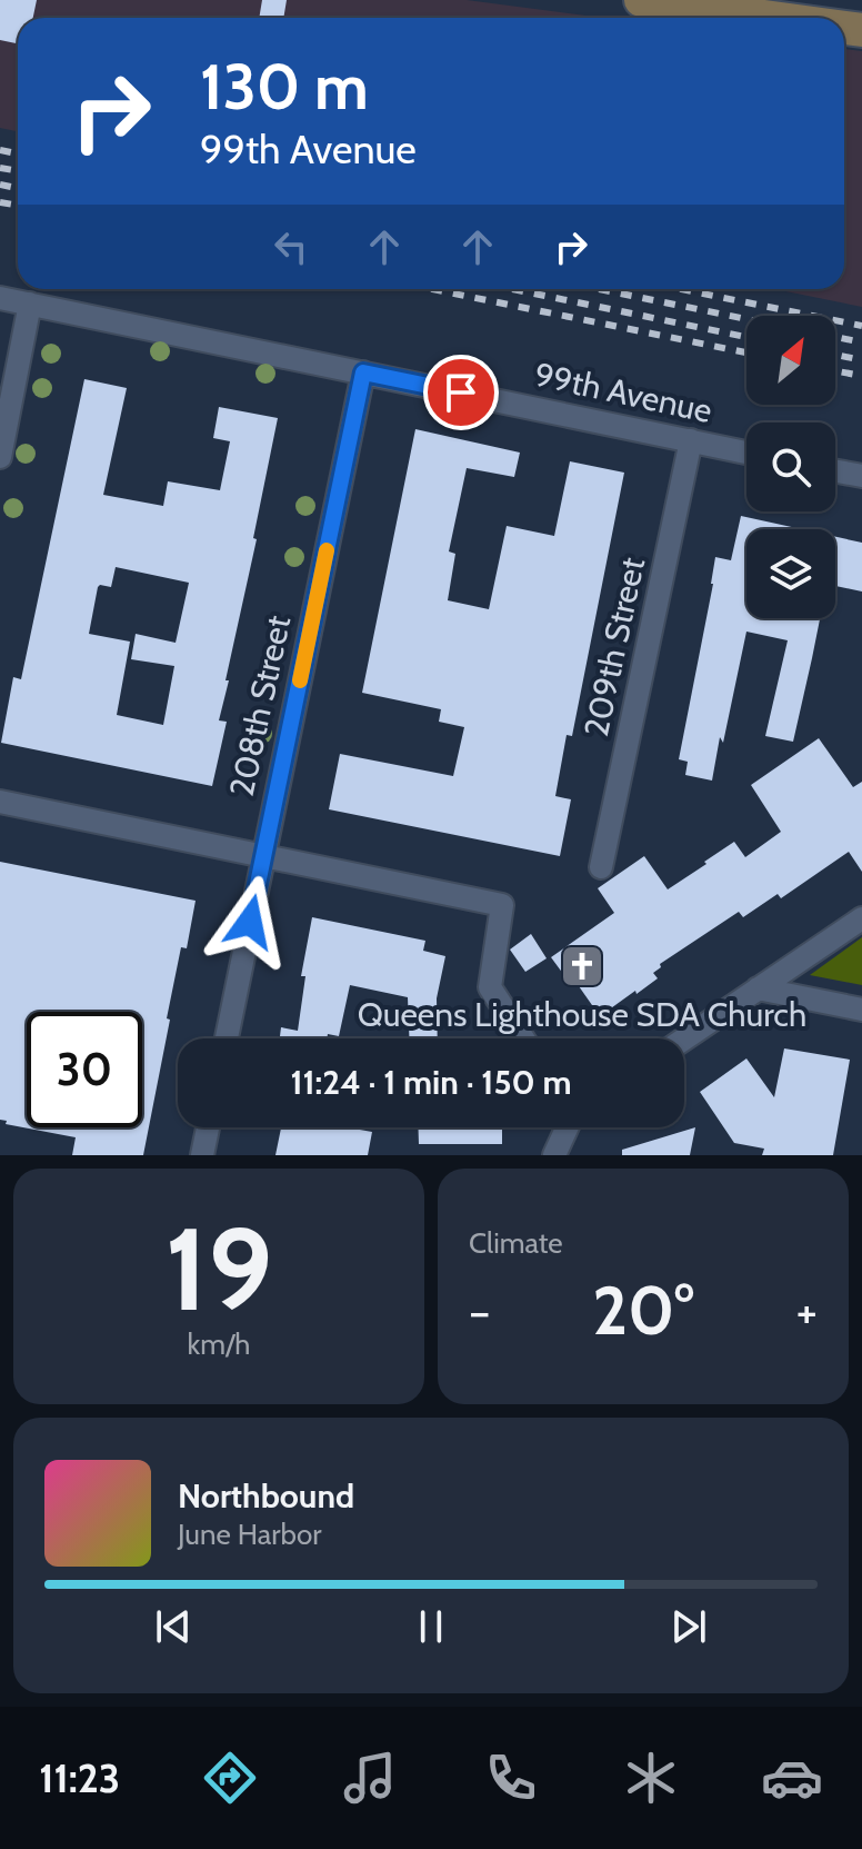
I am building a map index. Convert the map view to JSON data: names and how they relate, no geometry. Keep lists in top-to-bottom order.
{
  "streets": {
    "street": ["99th Avenue", "209th Street", "208th Street"]
  },
  "crossings": [
    ["99th Avenue", "209th Street"],
    ["99th Avenue", "208th Street"]
  ],
  "places": {
    "church": ["Queens Lighthouse SDA Church"]
  },
  "north": "top right",
  "page": {
    "turn": ["130 m", "99th Avenue"],
    "limit": "30",
    "trip": "11:24 · 1 min · 150 m",
    "tile": [
      ["19", "km/h"],
      "Climate"
    ],
    "heat": ["−", "20°", "+"],
    "song": ["Northbound", "June Harbor"],
    "tabs": "11:23"
  }
}
